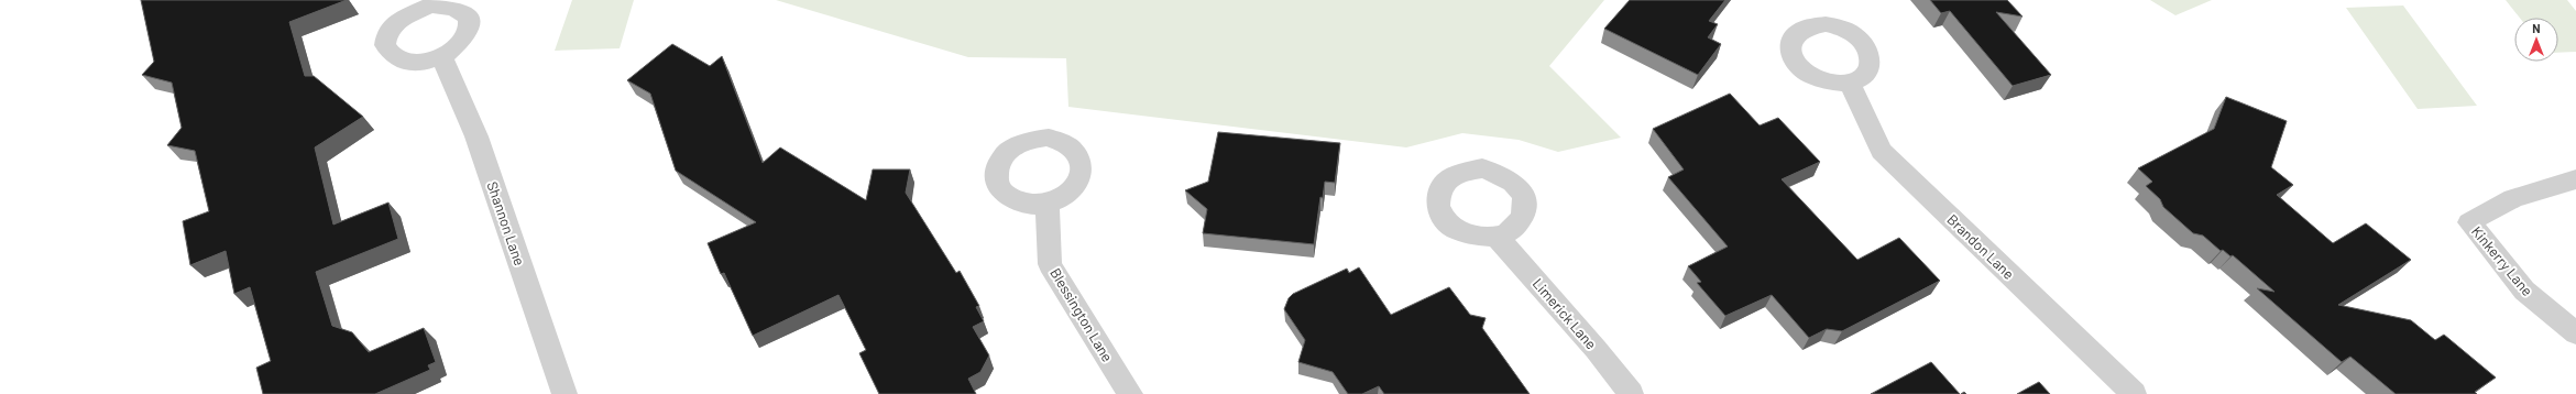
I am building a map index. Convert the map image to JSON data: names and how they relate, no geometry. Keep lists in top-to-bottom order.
{
  "streets": {
    "street": [
      "Shannon Lane",
      "Brandon Lane",
      "Kinkerry Lane",
      "Limerick Lane",
      "Blessington Lane"
    ]
  },
  "north": "top"
}
